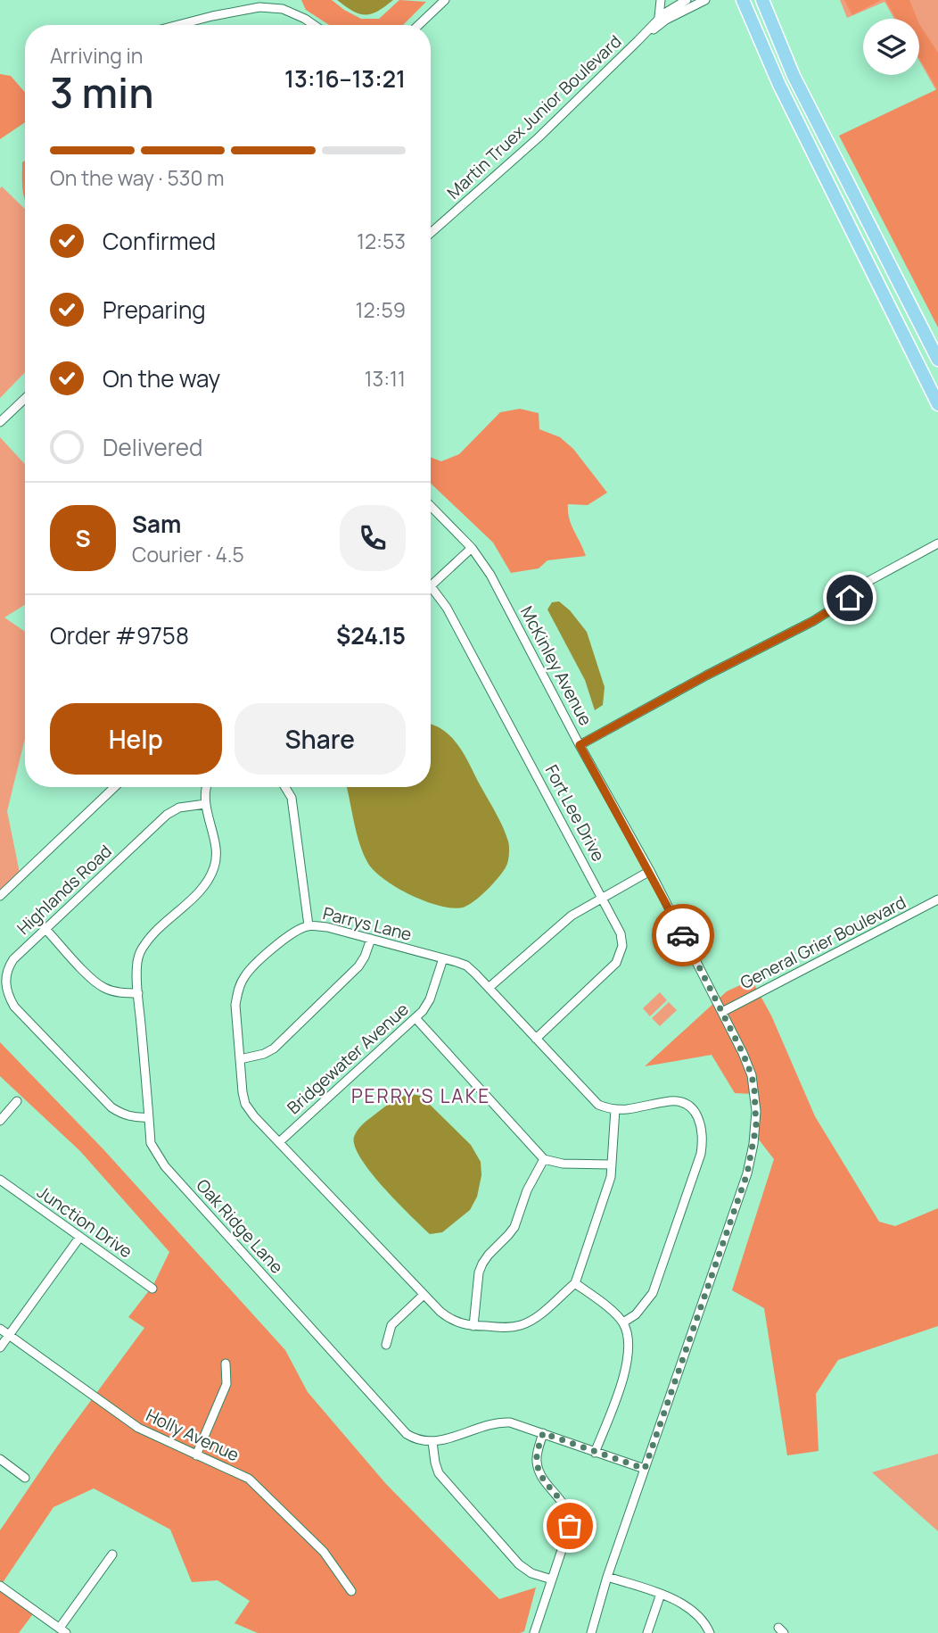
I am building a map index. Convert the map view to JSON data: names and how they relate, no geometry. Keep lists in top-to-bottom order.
{
  "streets": {
    "street": [
      "Martin Truex Junior Boulevard",
      "McKinley Avenue",
      "Fort Lee Drive",
      "Highlands Road",
      "Parrys Lane",
      "General Grier Boulevard",
      "Bridgewater Avenue",
      "Junction Drive",
      "Oak Ridge Lane",
      "Holly Avenue"
    ]
  },
  "crossings": [
    ["McKinley Avenue", "General Grier Boulevard"],
    ["Fort Lee Drive", "Parrys Lane"],
    ["Highlands Road", "Oak Ridge Lane"],
    ["Parrys Lane", "Bridgewater Avenue"]
  ],
  "districts": ["PERRY'S LAKE"],
  "page": {
    "heading": ["3 min", "Arriving in", "13:16–13:21"],
    "panel": [
      "Sam",
      "Courier · 4.5",
      "Order #9758",
      "$24.15"
    ],
    "bar": "On the way · 530 m",
    "list": [
      ["Confirmed", "12:53"],
      ["Preparing", "12:59"],
      ["On the way", "13:11"],
      "Delivered"
    ],
    "round": "S",
    "buttons": ["Help", "Share"]
  }
}
